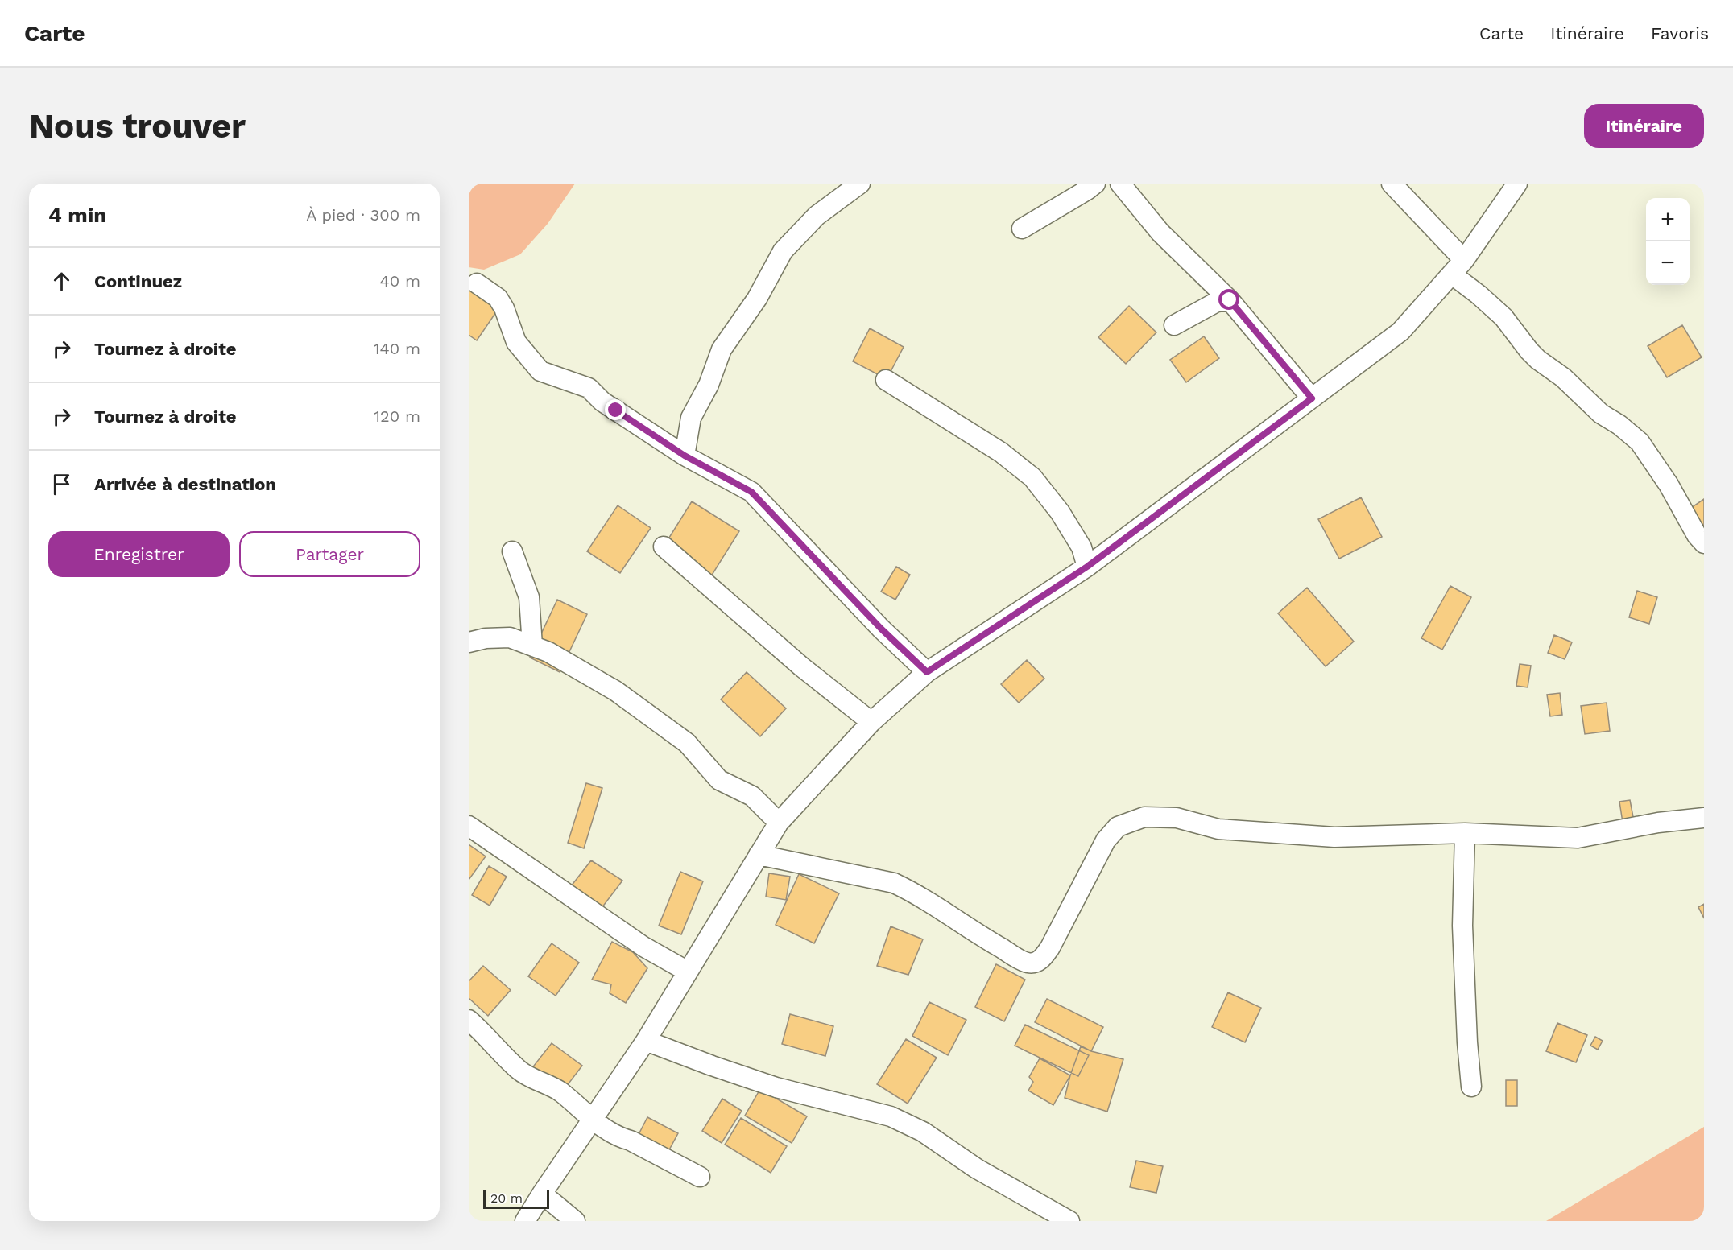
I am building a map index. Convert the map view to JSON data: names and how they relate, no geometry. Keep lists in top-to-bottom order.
{
  "scale_bar": "20 m",
  "page": {
    "header": "Carte",
    "nav": ["Carte", "Itinéraire", "Favoris"],
    "buttons": [
      "Itinéraire",
      ["Enregistrer", "Partager"]
    ],
    "title": "Nous trouver",
    "heading": ["4 min", "À pied · 300 m"],
    "map_buttons": ["+", "−"],
    "list": [
      ["Continuez", "40 m"],
      ["Tournez à droite", "140 m"],
      ["Tournez à droite", "120 m"],
      "Arrivée à destination"
    ],
    "scale": "20 m"
  }
}
